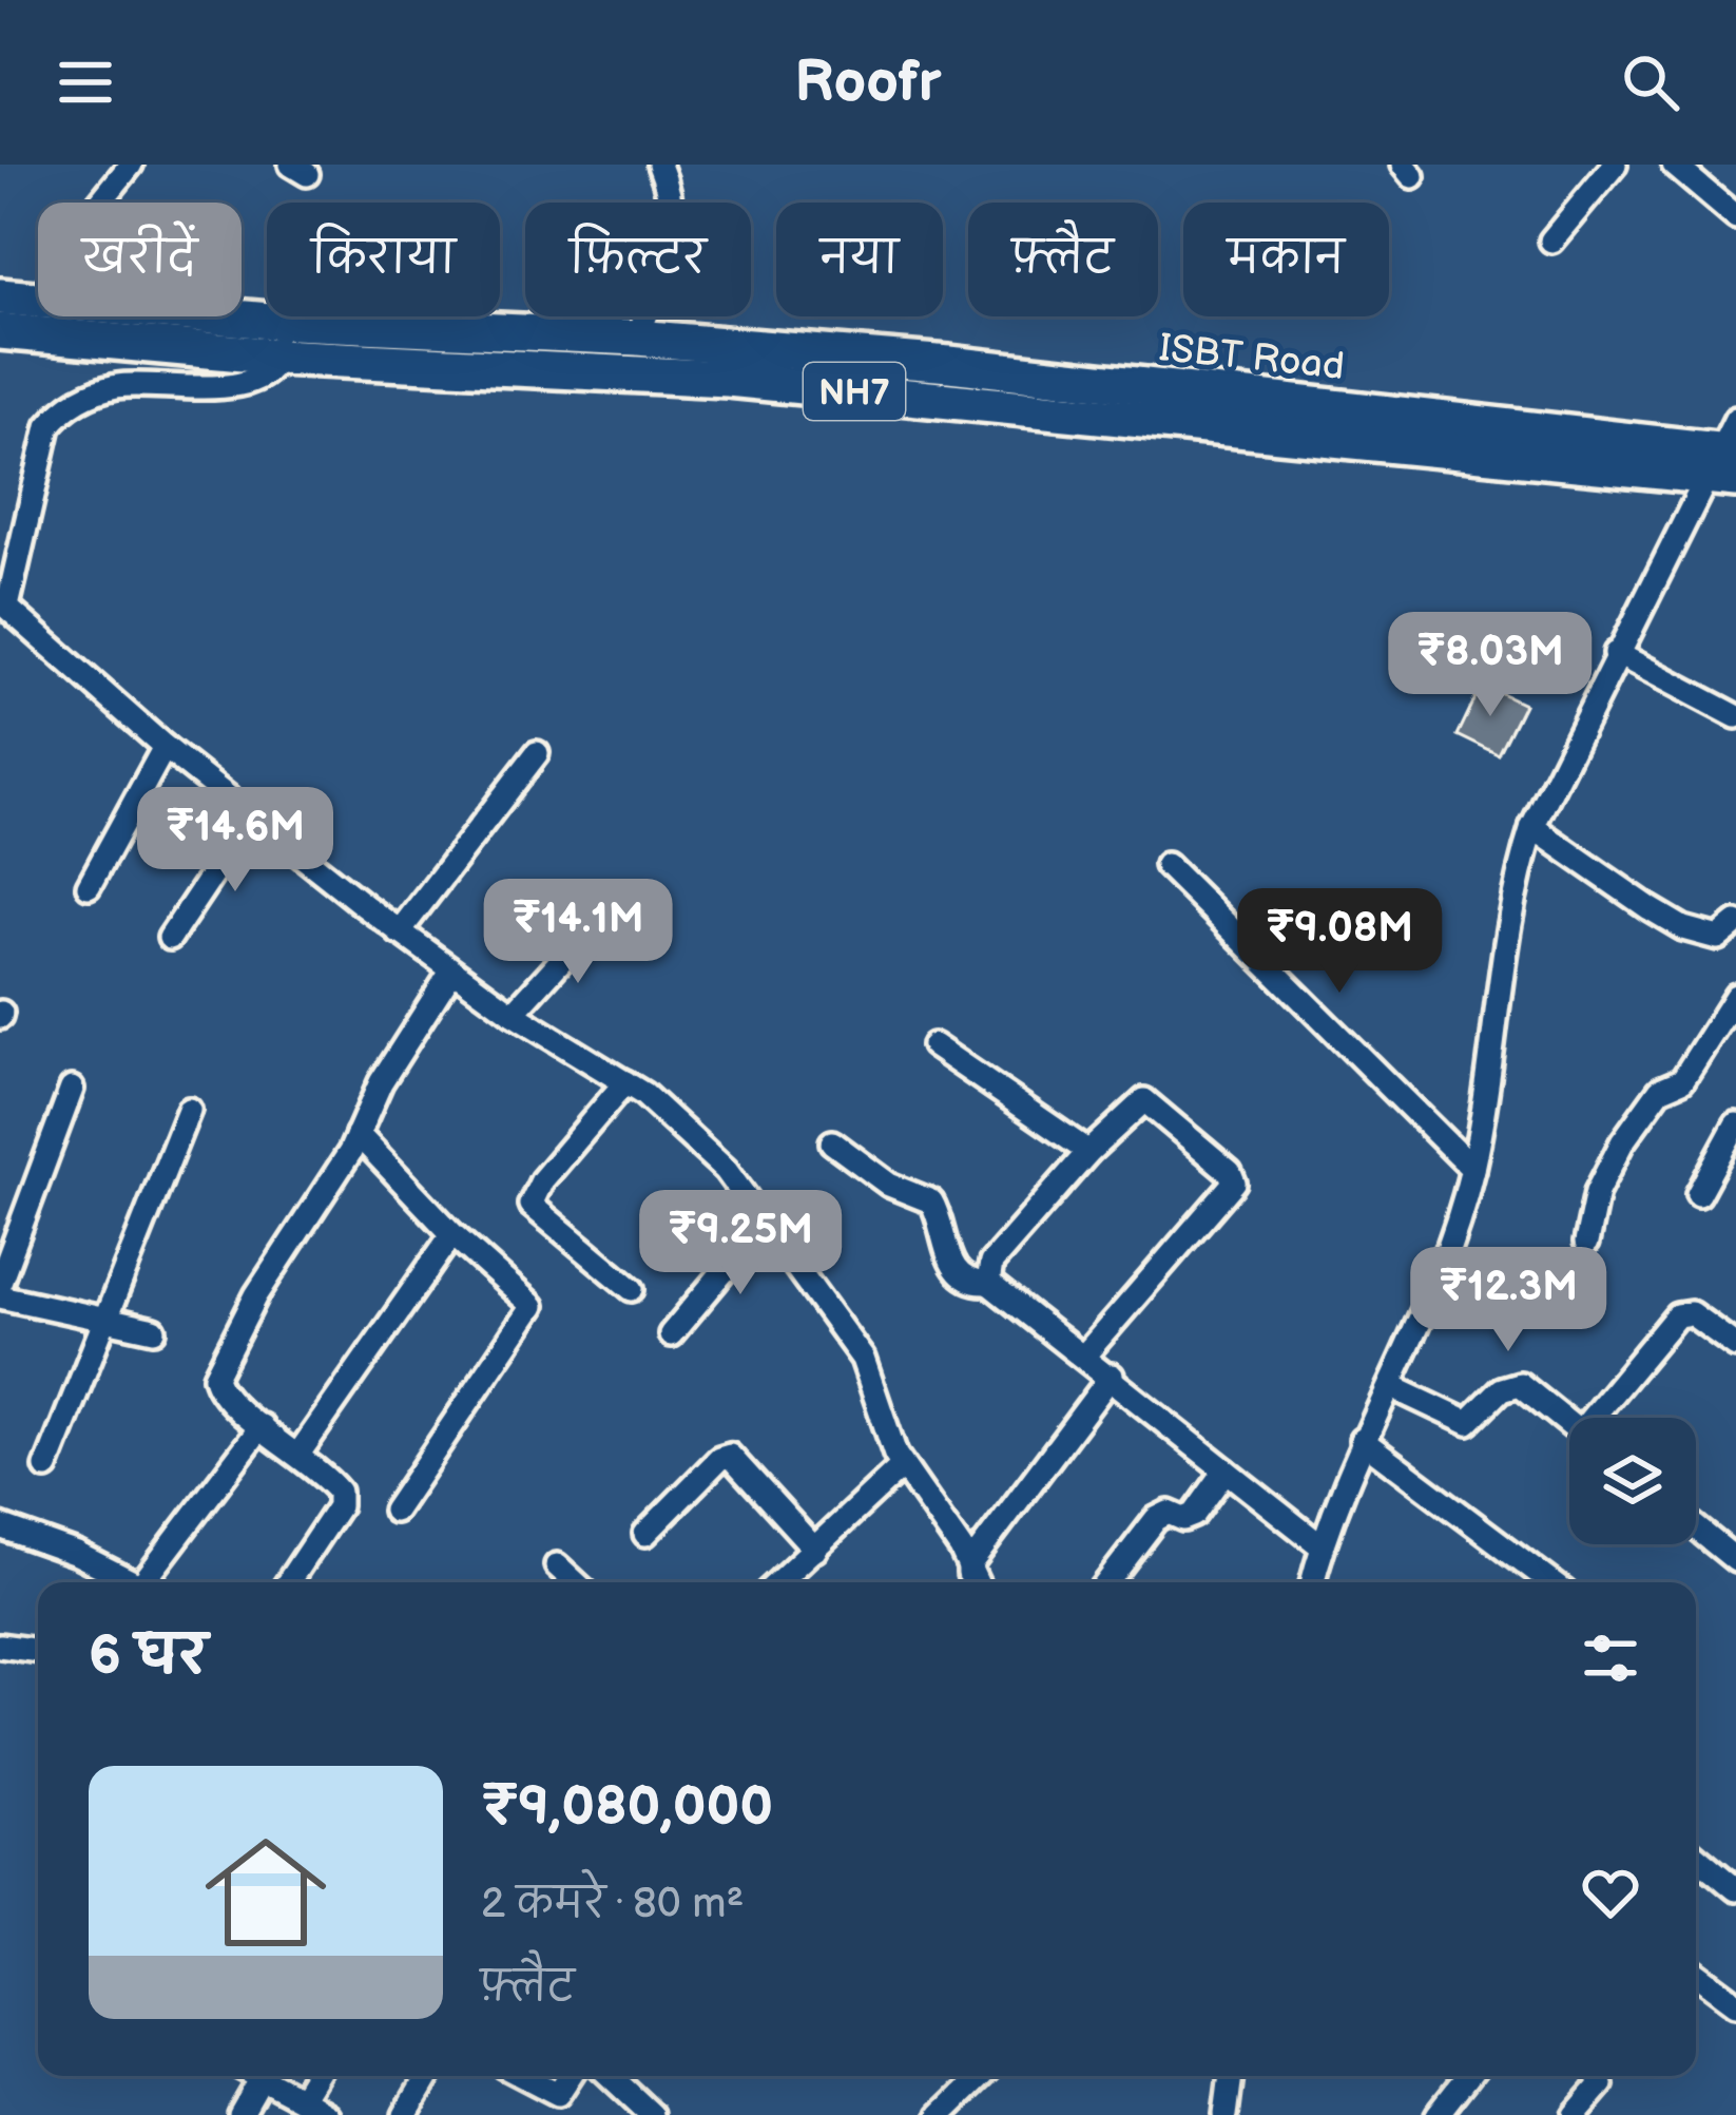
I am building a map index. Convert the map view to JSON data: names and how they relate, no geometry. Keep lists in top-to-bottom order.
{
  "streets": {
    "highway": ["ISBT Road", "NH7"]
  },
  "crossings": [
    ["ISBT Road", "NH7"]
  ],
  "page": {
    "header": "Roofr",
    "chip": [
      "खरीदें",
      "किराया",
      "फ़िल्टर",
      "नया",
      "फ़्लैट",
      "मकान"
    ],
    "price": [
      "₹8.03M",
      "₹14.6M",
      "₹14.1M",
      "₹9.08M",
      "₹9.25M",
      "₹12.3M"
    ],
    "heading": "6 घर",
    "list": [
      {
        "name": "₹9,080,000",
        "note": "2 कमरे · 80 m² · फ़्लैट"
      }
    ]
  }
}
